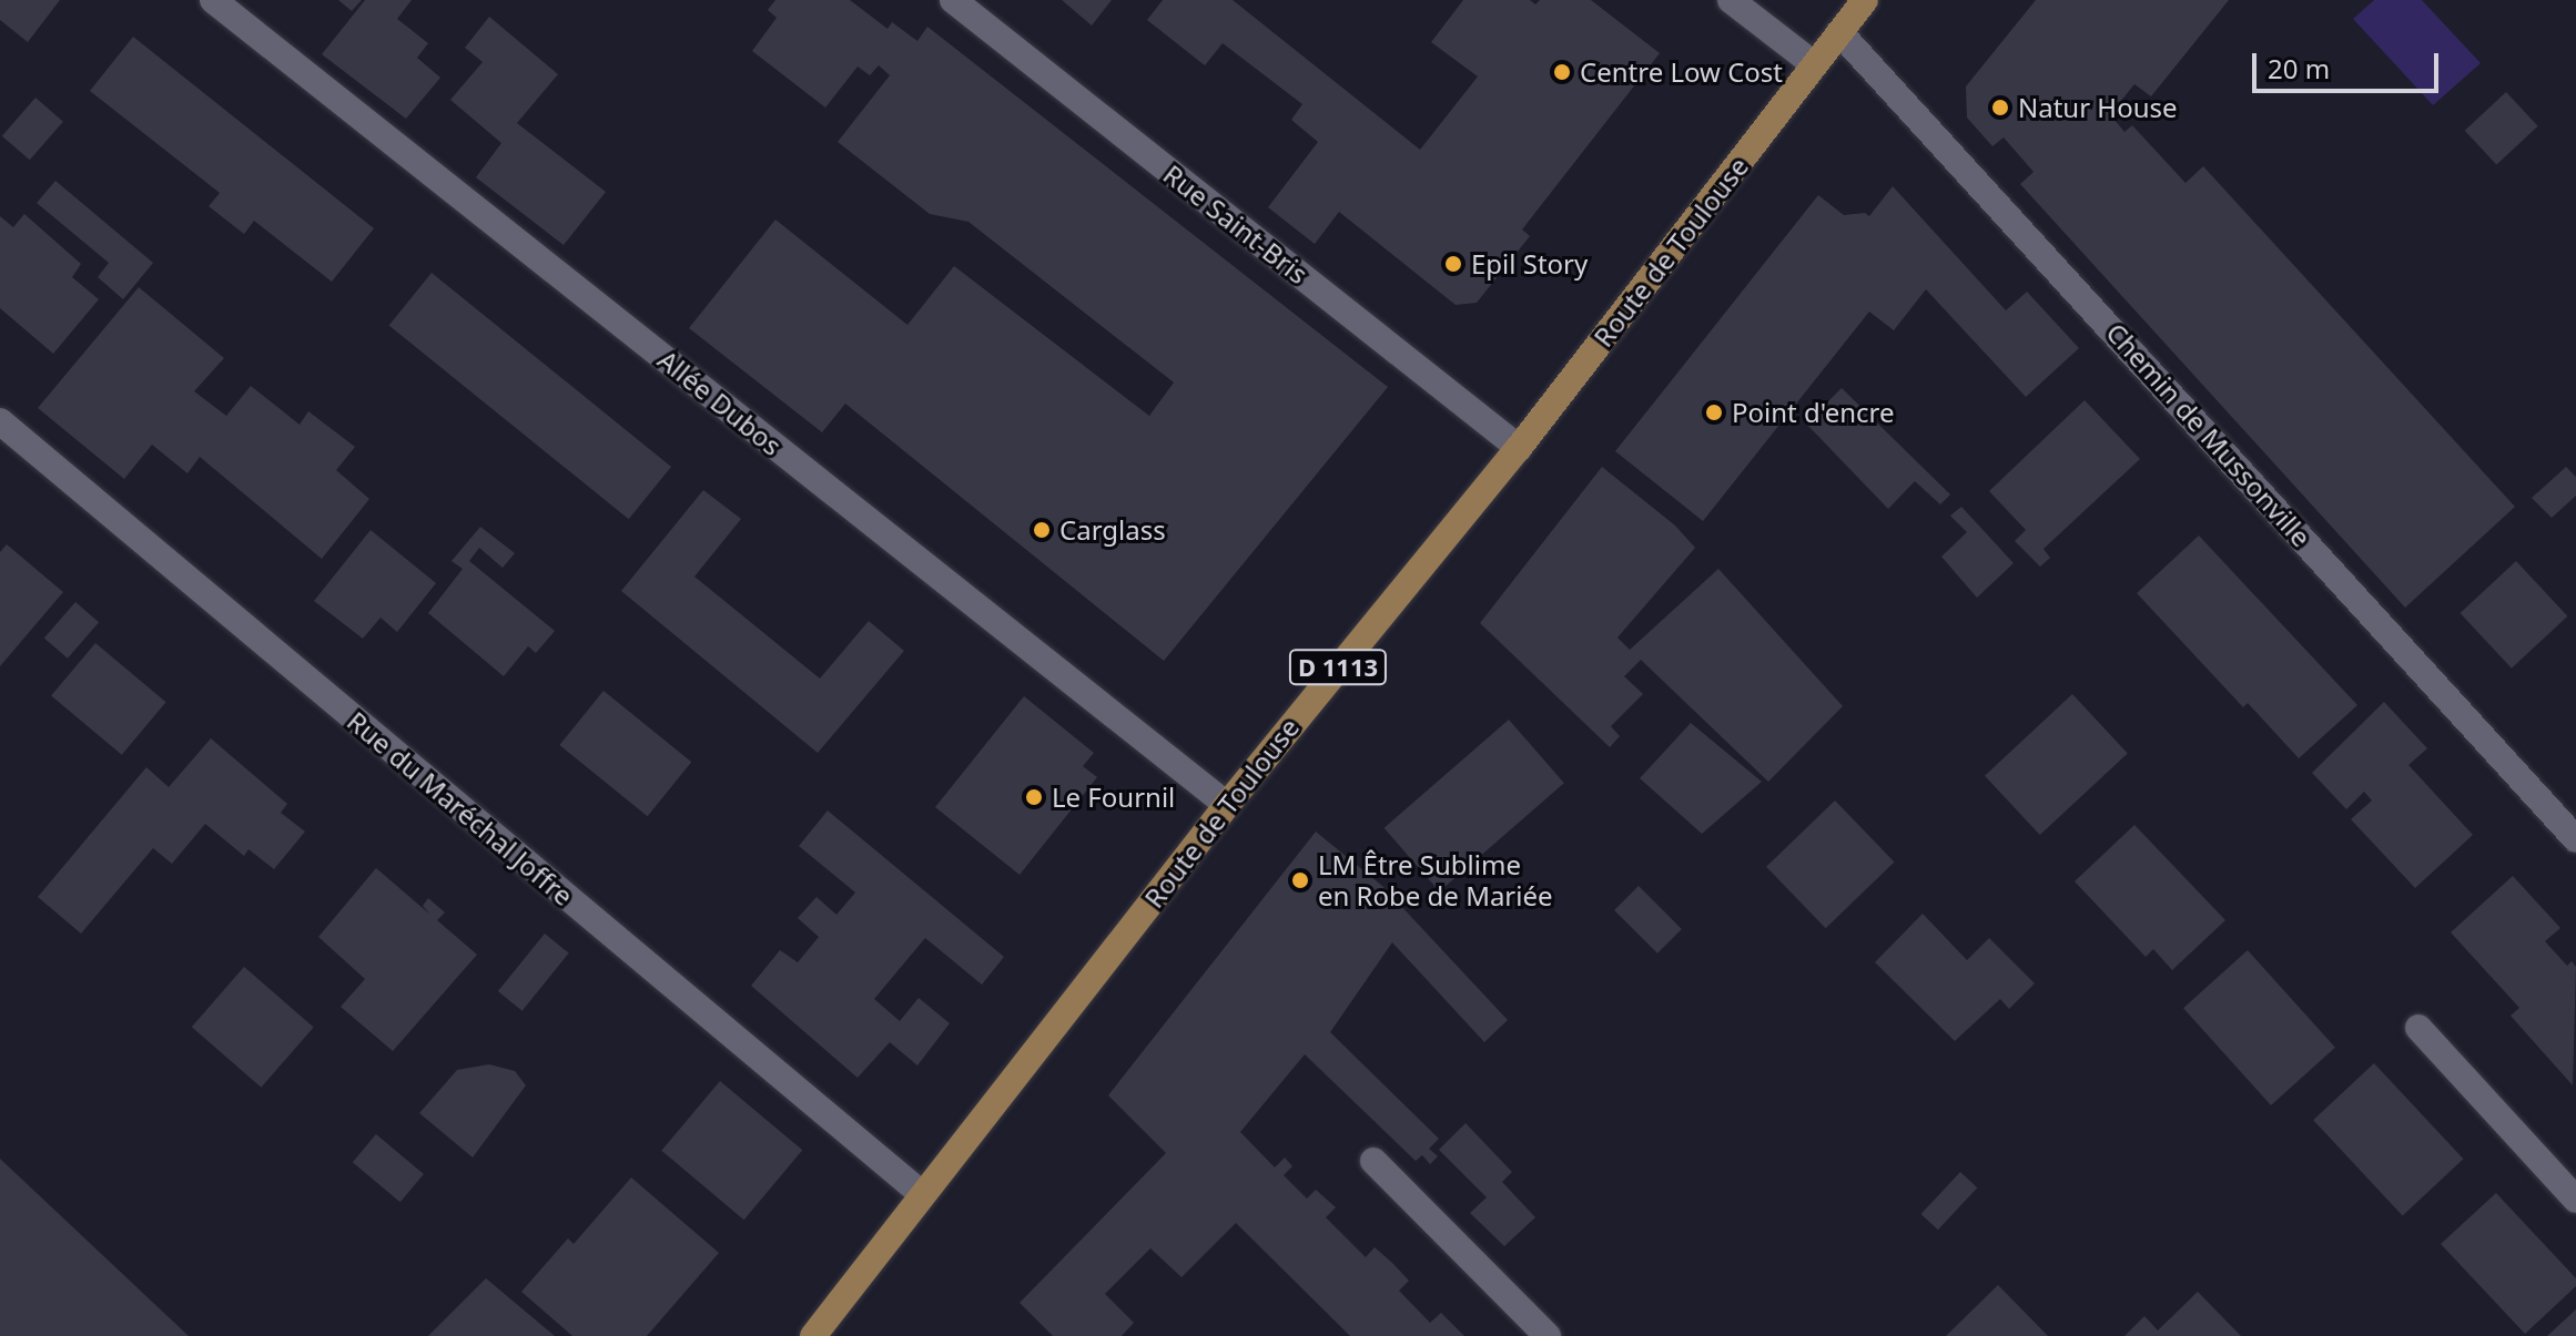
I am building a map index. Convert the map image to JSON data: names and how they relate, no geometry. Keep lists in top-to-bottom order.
{
  "streets": {
    "main road": ["Route de Toulouse", "D 1113"],
    "street": [
      "Rue Saint-Bris",
      "Allée Dubos",
      "Chemin de Mussonville",
      "Rue du Maréchal Joffre"
    ]
  },
  "crossings": [
    ["Rue Saint-Bris", "Route de Toulouse"],
    ["Route de Toulouse", "Allée Dubos"],
    ["Route de Toulouse", "Chemin de Mussonville"],
    ["Route de Toulouse", "Rue du Maréchal Joffre"]
  ],
  "places": [
    "Centre Low Cost",
    "Natur House",
    "Epil Story",
    "Point d'encre",
    "Carglass",
    "Le Fournil",
    "LM Être Sublime en Robe de Mariée"
  ],
  "scale_bar": "20 m"
}
